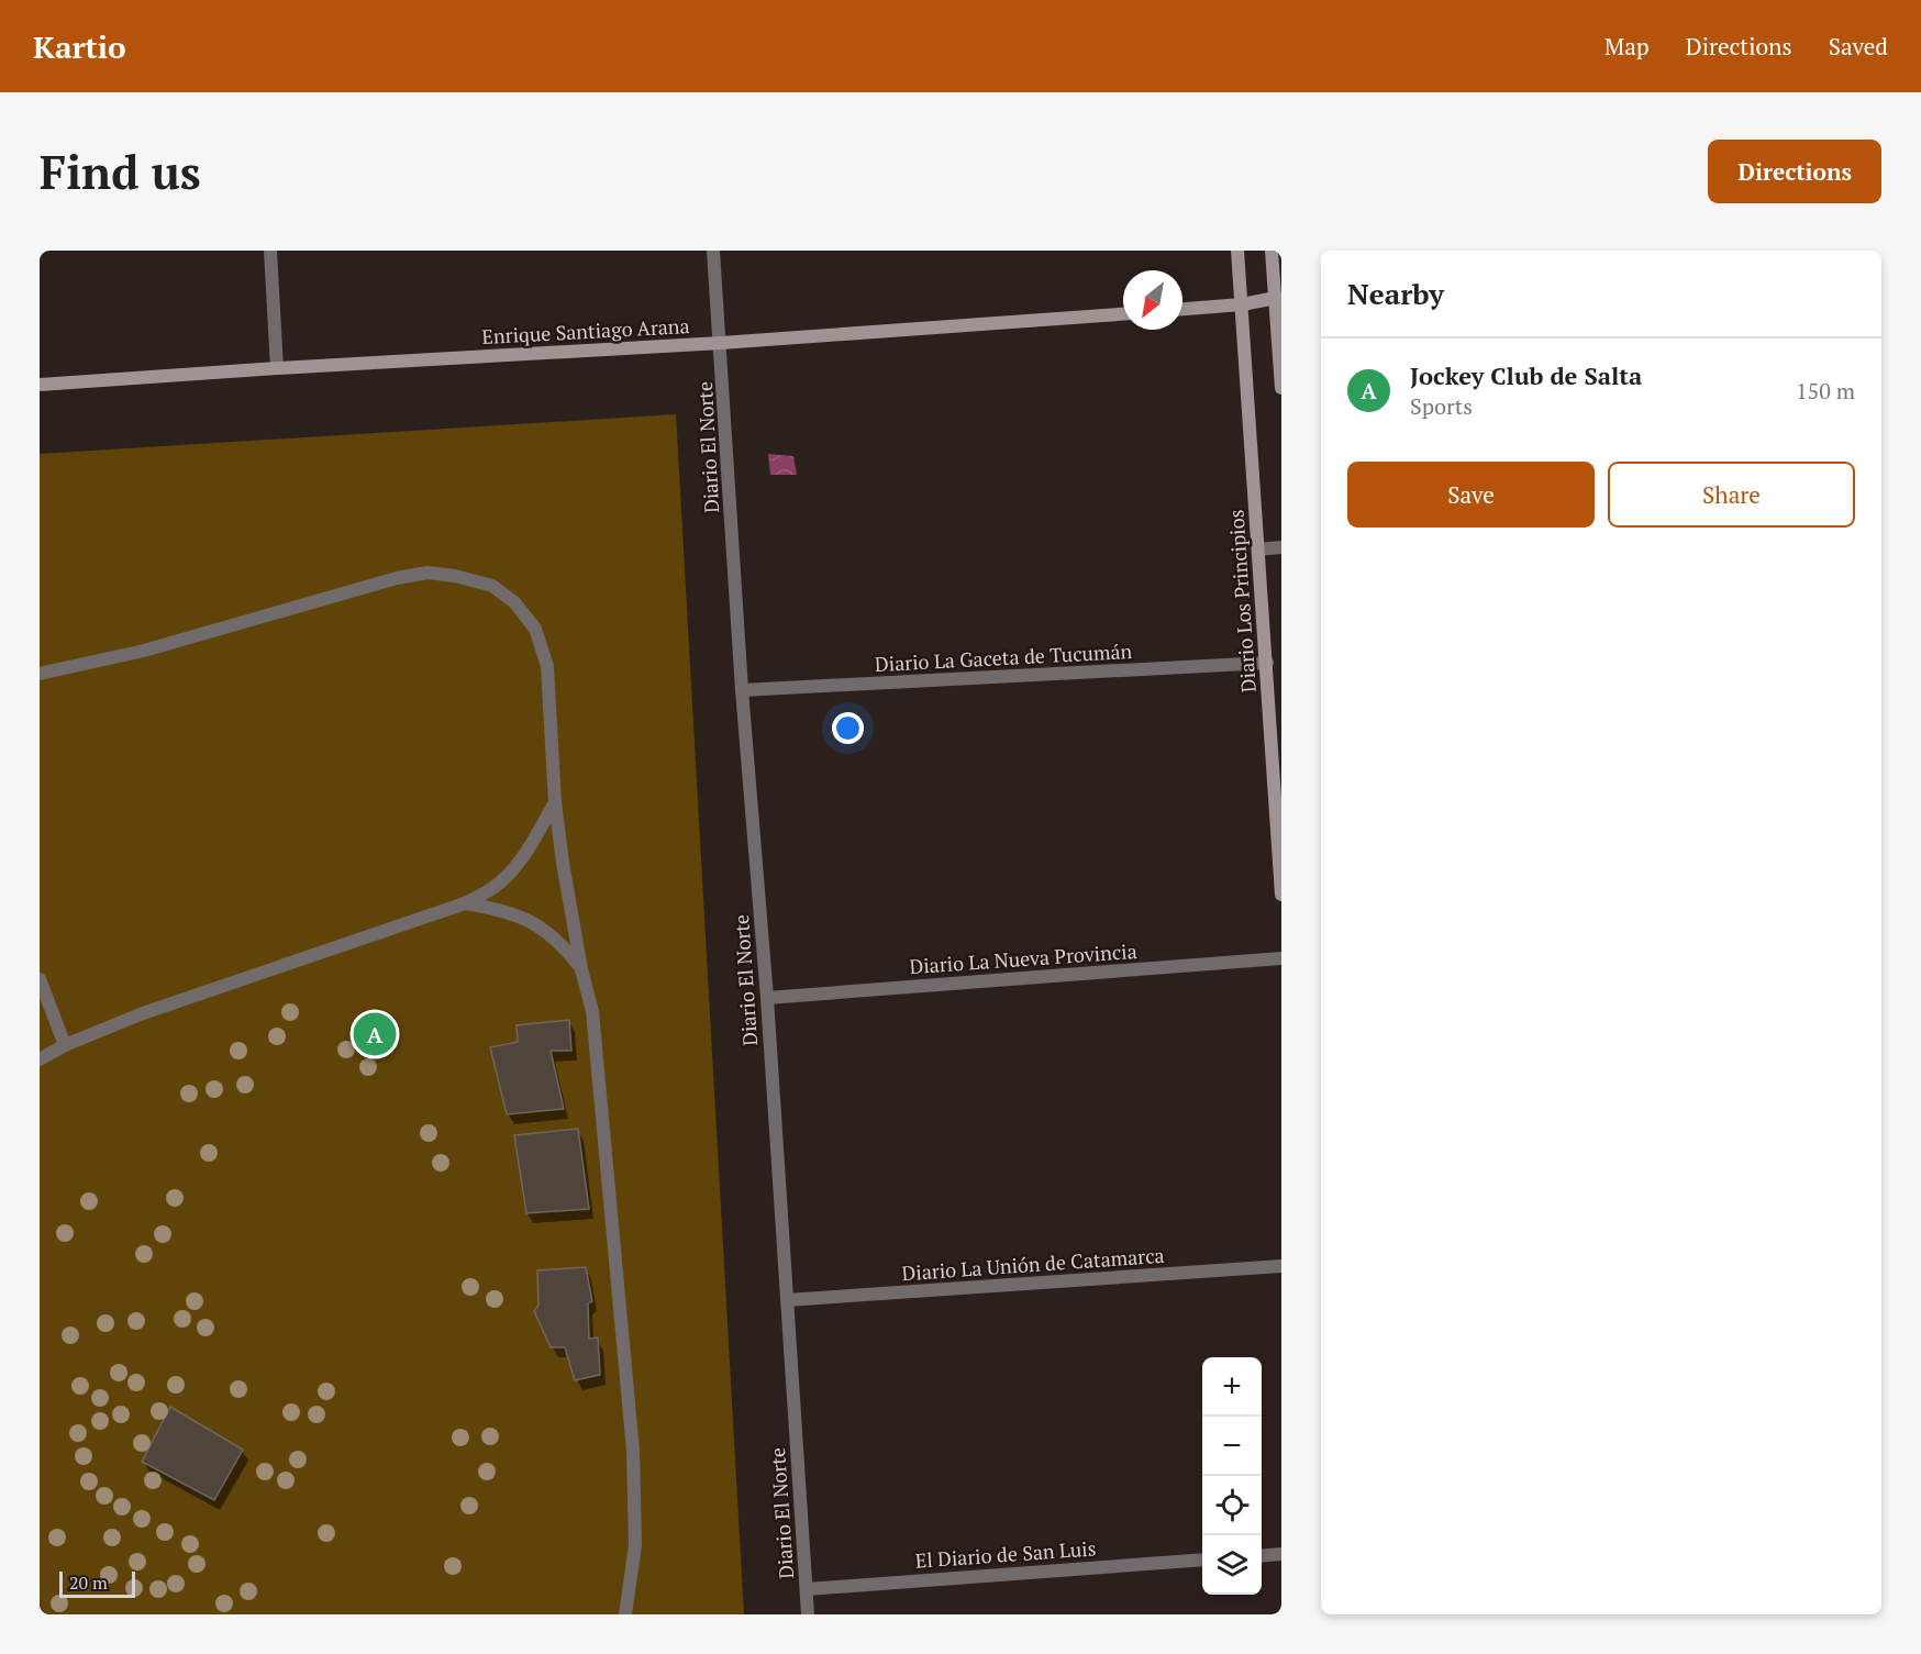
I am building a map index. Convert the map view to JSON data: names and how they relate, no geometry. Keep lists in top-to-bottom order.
{
  "streets": {
    "street": [
      "Enrique Santiago Arana",
      "Diario El Norte",
      "Diario Los Principios",
      "Diario La Gaceta de Tucumán",
      "Diario La Nueva Provincia",
      "Diario La Unión de Catamarca",
      "El Diario de San Luis"
    ]
  },
  "crossings": [
    ["Enrique Santiago Arana", "Diario El Norte"],
    ["Diario El Norte", "Diario La Gaceta de Tucumán"],
    ["Diario El Norte", "Diario La Nueva Provincia"],
    ["Diario El Norte", "Diario La Unión de Catamarca"],
    ["Diario El Norte", "El Diario de San Luis"],
    ["Diario Los Principios", "Diario La Gaceta de Tucumán"]
  ],
  "scale_bar": "20 m",
  "north": "bottom left",
  "page": {
    "header": "Kartio",
    "nav": ["Map", "Directions", "Saved"],
    "buttons": [
      "Directions",
      ["Save", "Share"]
    ],
    "title": "Find us",
    "heading": "Nearby",
    "list": [
      {
        "mark": "A",
        "name": "Jockey Club de Salta",
        "note": "Sports",
        "value": "150 m"
      }
    ],
    "pins": "A",
    "map_buttons": ["+", "−"],
    "scale": "20 m"
  }
}
